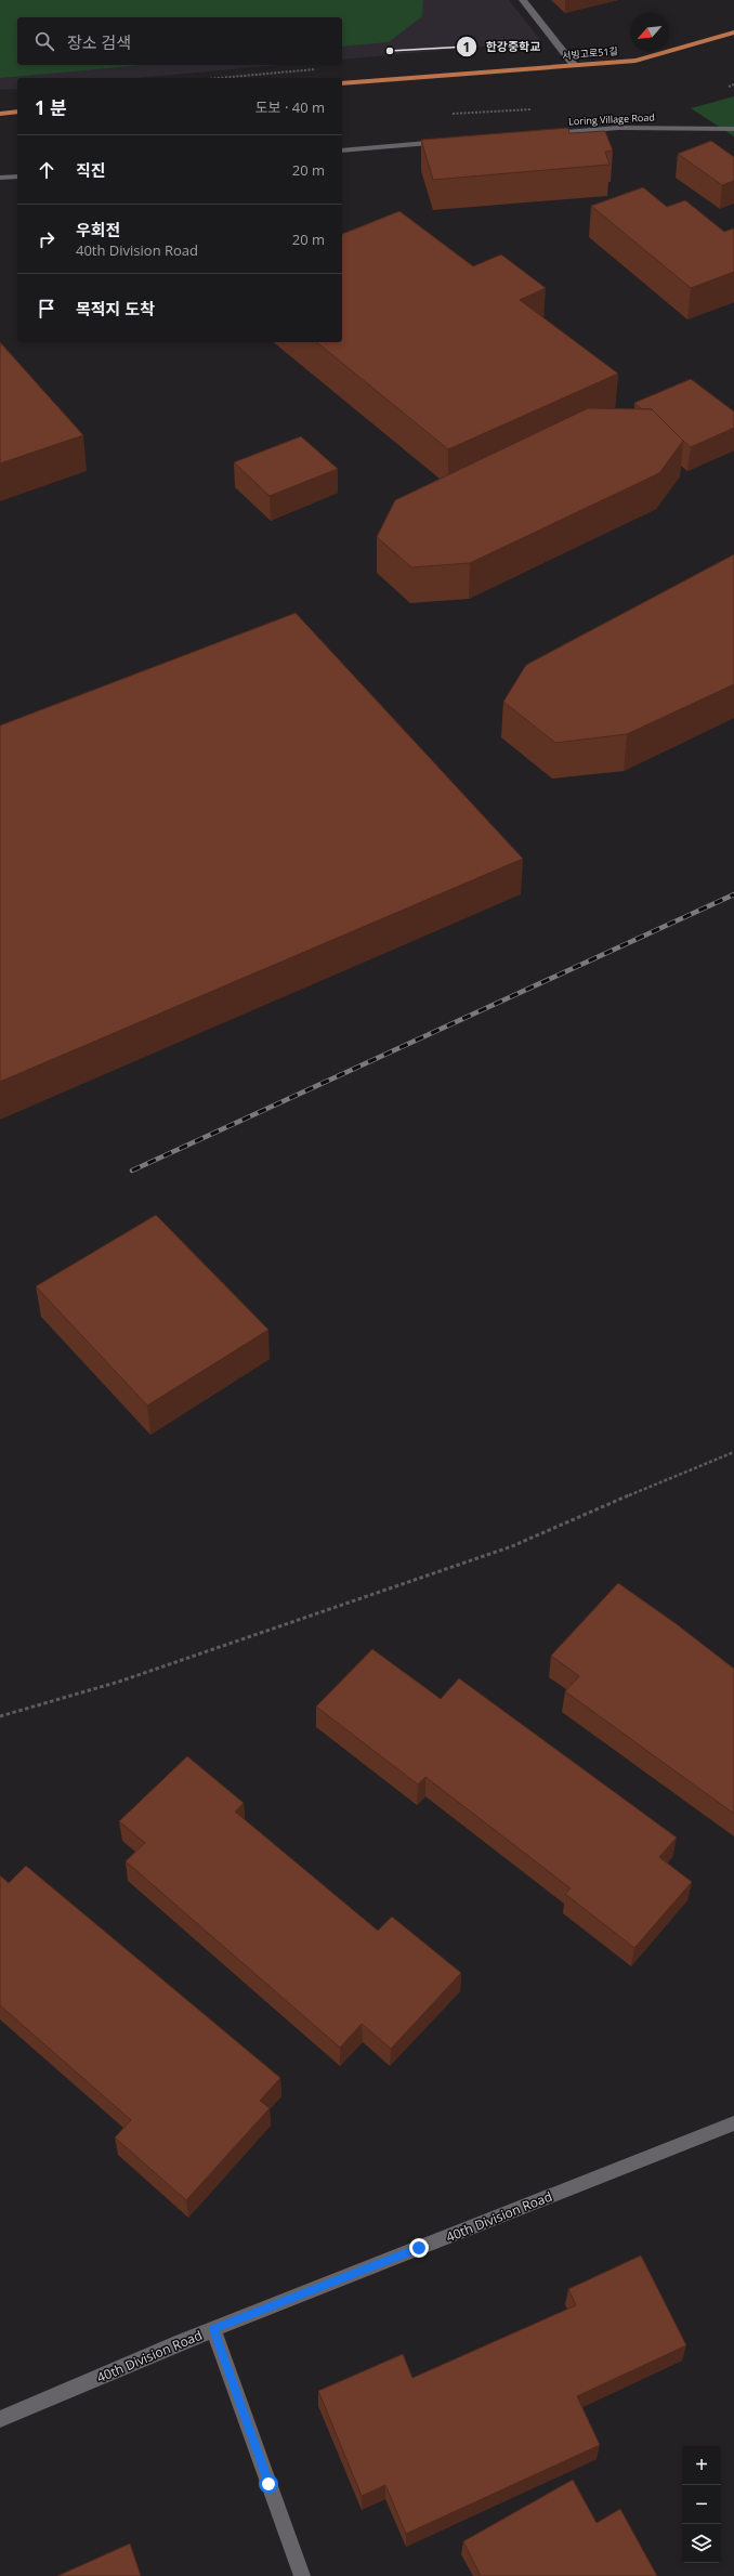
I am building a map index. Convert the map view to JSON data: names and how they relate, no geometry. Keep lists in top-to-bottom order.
{
  "streets": {
    "main road": ["서빙고로51길"],
    "street": ["Loring Village Road", "40th Division Road"]
  },
  "places": ["한강중학교"],
  "north": "bottom left",
  "page": {
    "search": "장소 검색",
    "heading": ["1 분", "도보 · 40 m"],
    "list": [
      ["직진", "20 m"],
      ["우회전", "40th Division Road", "20 m"],
      "목적지 도착"
    ],
    "map_buttons": ["+", "−"]
  }
}
